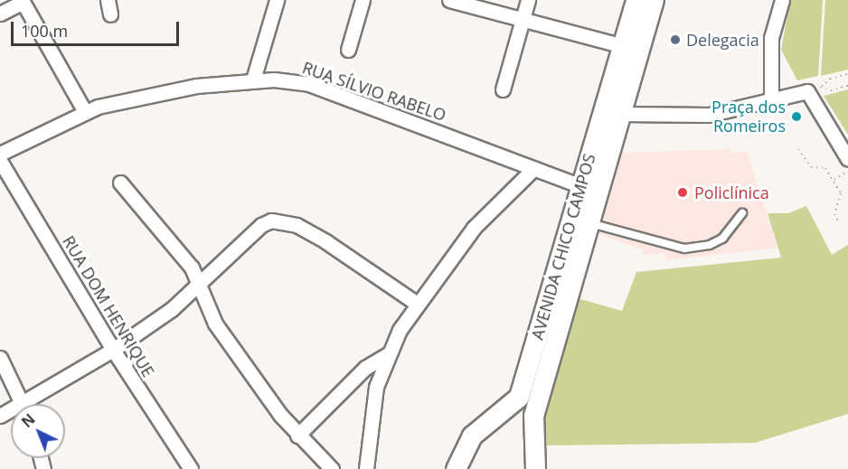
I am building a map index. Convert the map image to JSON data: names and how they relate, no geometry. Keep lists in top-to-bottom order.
{
  "streets": {
    "street": ["RUA SÍLVIO RABELO", "AVENIDA CHICO CAMPOS", "RUA DOM HENRIQUE"]
  },
  "crossings": [
    ["RUA SÍLVIO RABELO", "AVENIDA CHICO CAMPOS"]
  ],
  "places": ["Delegacia", "Praça dos Romeiros", "Policlínica"],
  "scale_bar": "100 m",
  "north": "top left"
}
